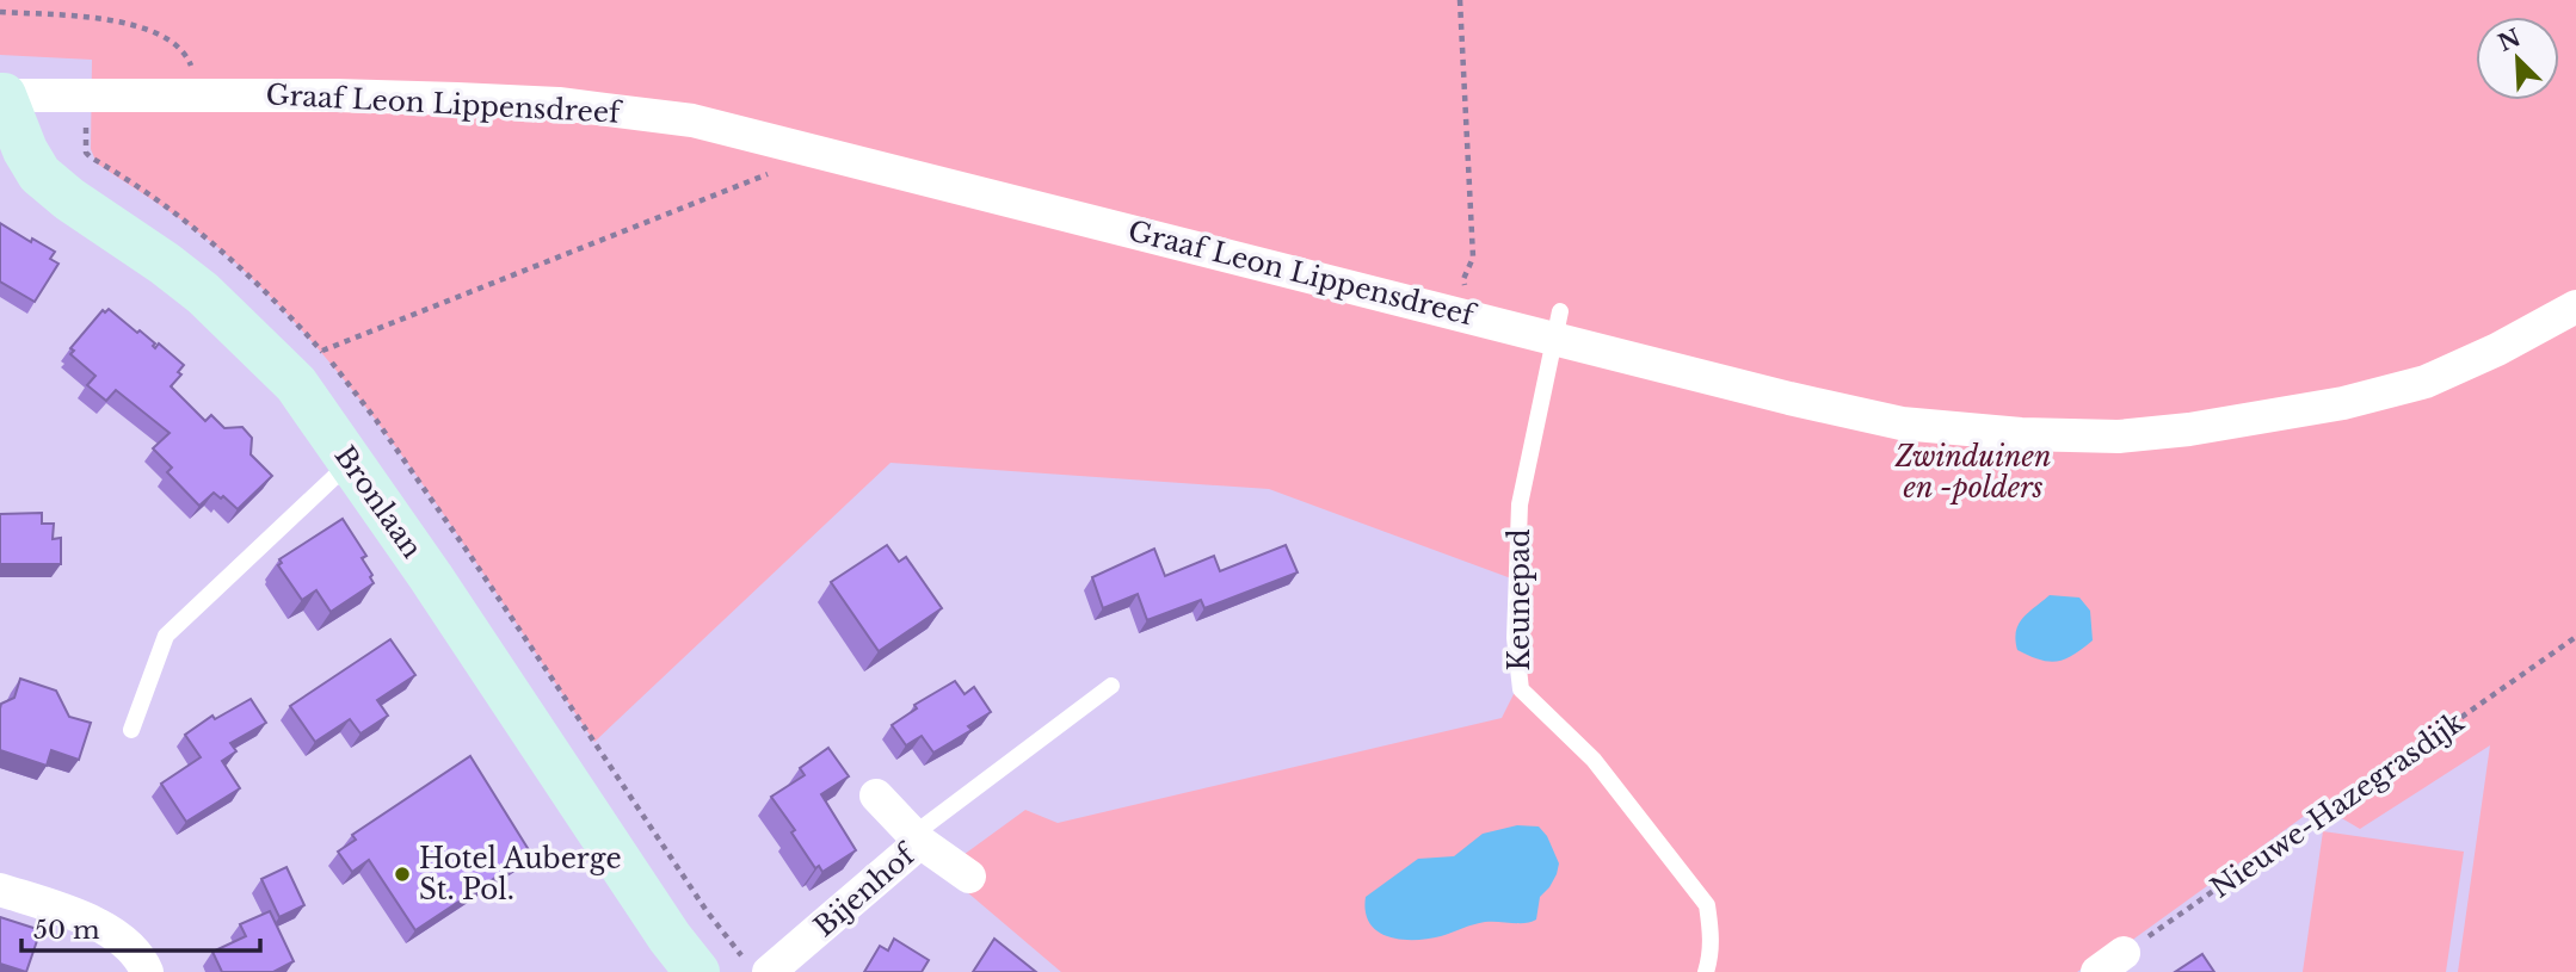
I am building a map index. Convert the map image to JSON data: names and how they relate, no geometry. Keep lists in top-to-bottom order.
{
  "streets": {
    "street": ["Graaf Leon Lippensdreef", "Bronlaan", "Bijenhof"],
    "lane": ["Keunepad"],
    "path": ["Nieuwe-Hazegrasdijk"]
  },
  "crossings": [
    ["Graaf Leon Lippensdreef", "Bronlaan"],
    ["Graaf Leon Lippensdreef", "Keunepad"]
  ],
  "parks": ["Zwinduinen en -polders"],
  "places": ["Hotel Auberge St. Pol."],
  "scale_bar": "50 m",
  "north": "top left"
}
